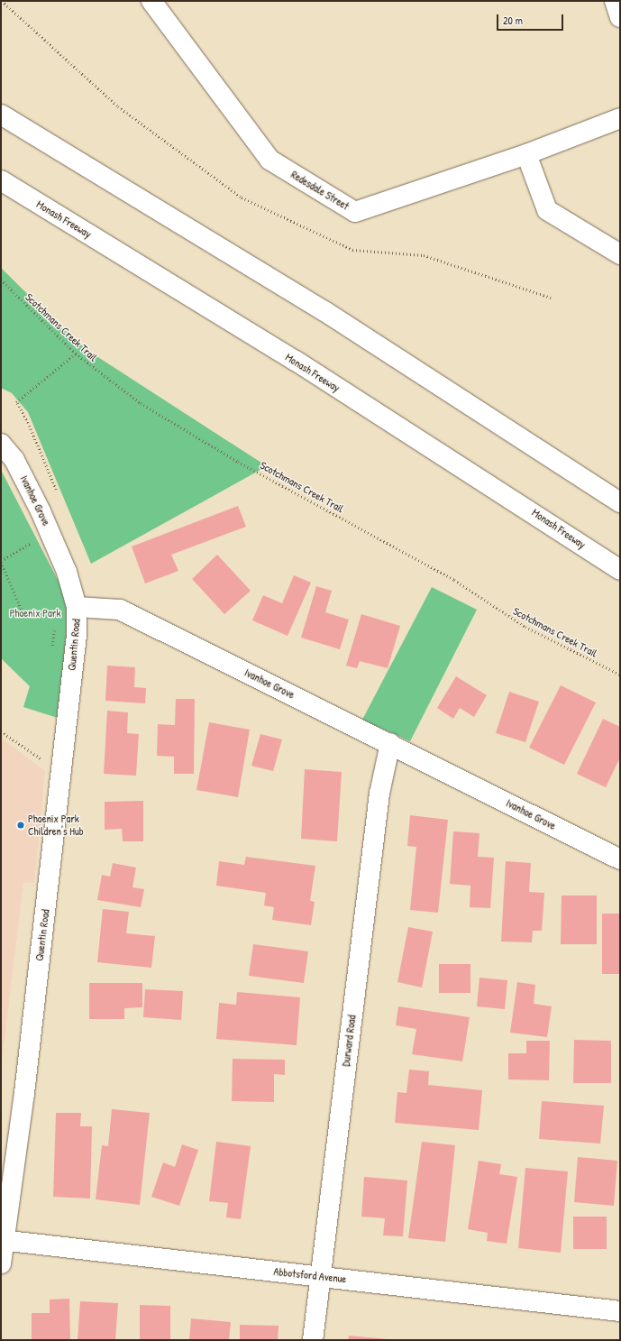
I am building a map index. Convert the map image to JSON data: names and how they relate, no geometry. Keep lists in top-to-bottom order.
{
  "streets": {
    "main road": [
      "Redesdale Street",
      "Monash Freeway",
      "Ivanhoe Grove",
      "Quentin Road",
      "Durward Road",
      "Abbotsford Avenue"
    ],
    "path": ["Scotchmans Creek Trail"]
  },
  "crossings": [
    ["Ivanhoe Grove", "Quentin Road"],
    ["Ivanhoe Grove", "Durward Road"],
    ["Quentin Road", "Abbotsford Avenue"],
    ["Durward Road", "Abbotsford Avenue"]
  ],
  "parks": ["Phoenix Park"],
  "places": ["Phoenix Park Children's Hub"],
  "scale_bar": "20 m"
}
